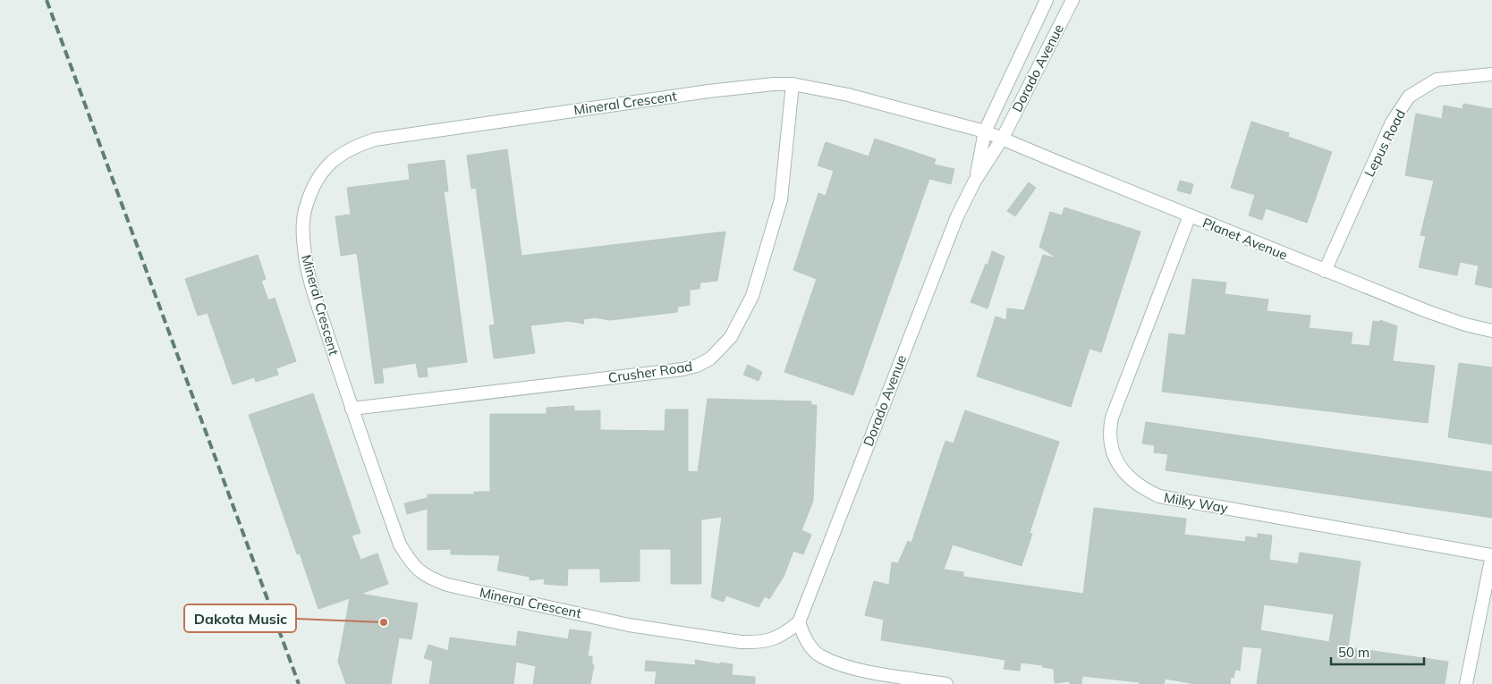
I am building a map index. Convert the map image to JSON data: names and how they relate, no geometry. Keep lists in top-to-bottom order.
{
  "streets": {
    "street": [
      "Dorado Avenue",
      "Mineral Crescent",
      "Lepus Road",
      "Planet Avenue",
      "Crusher Road",
      "Milky Way"
    ]
  },
  "crossings": [
    ["Dorado Avenue", "Mineral Crescent"],
    ["Dorado Avenue", "Planet Avenue"],
    ["Mineral Crescent", "Planet Avenue"],
    ["Mineral Crescent", "Crusher Road"],
    ["Lepus Road", "Planet Avenue"],
    ["Planet Avenue", "Milky Way"]
  ],
  "places": ["Dakota Music"],
  "scale_bar": "50 m"
}
